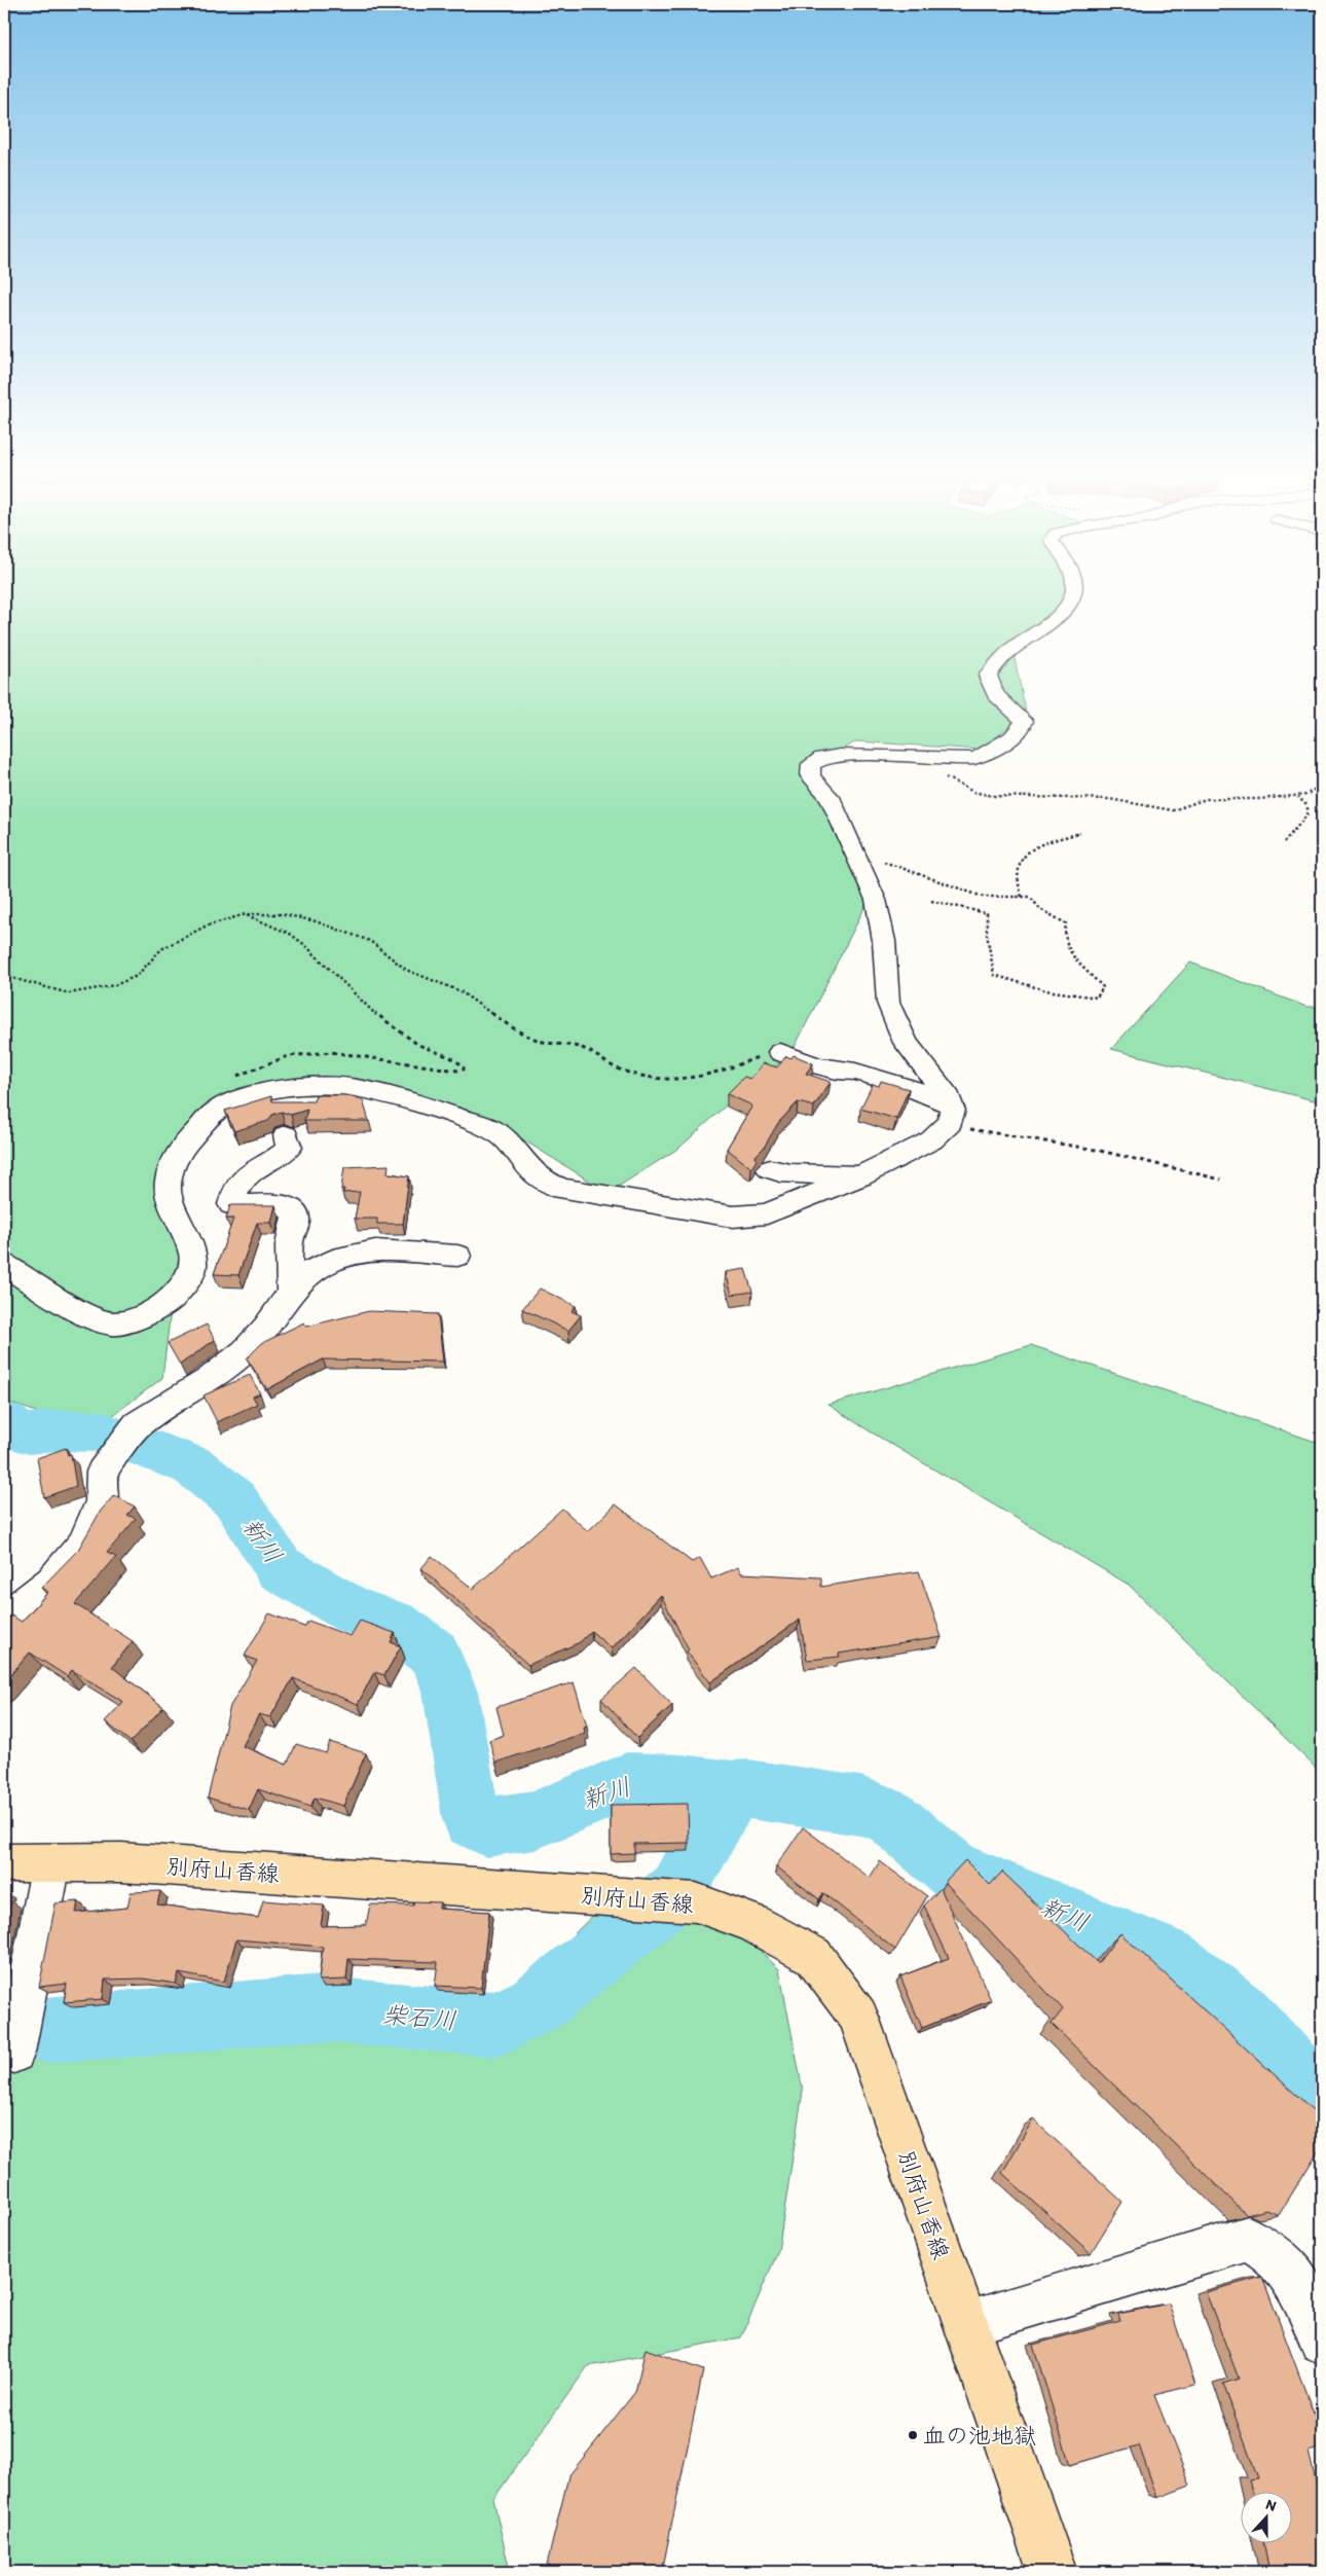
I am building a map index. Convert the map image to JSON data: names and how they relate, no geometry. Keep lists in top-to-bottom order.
{
  "streets": {
    "main road": ["別府山香線"]
  },
  "water": ["新川", "柴石川"],
  "places": ["血の池地獄"],
  "north": "top"
}
